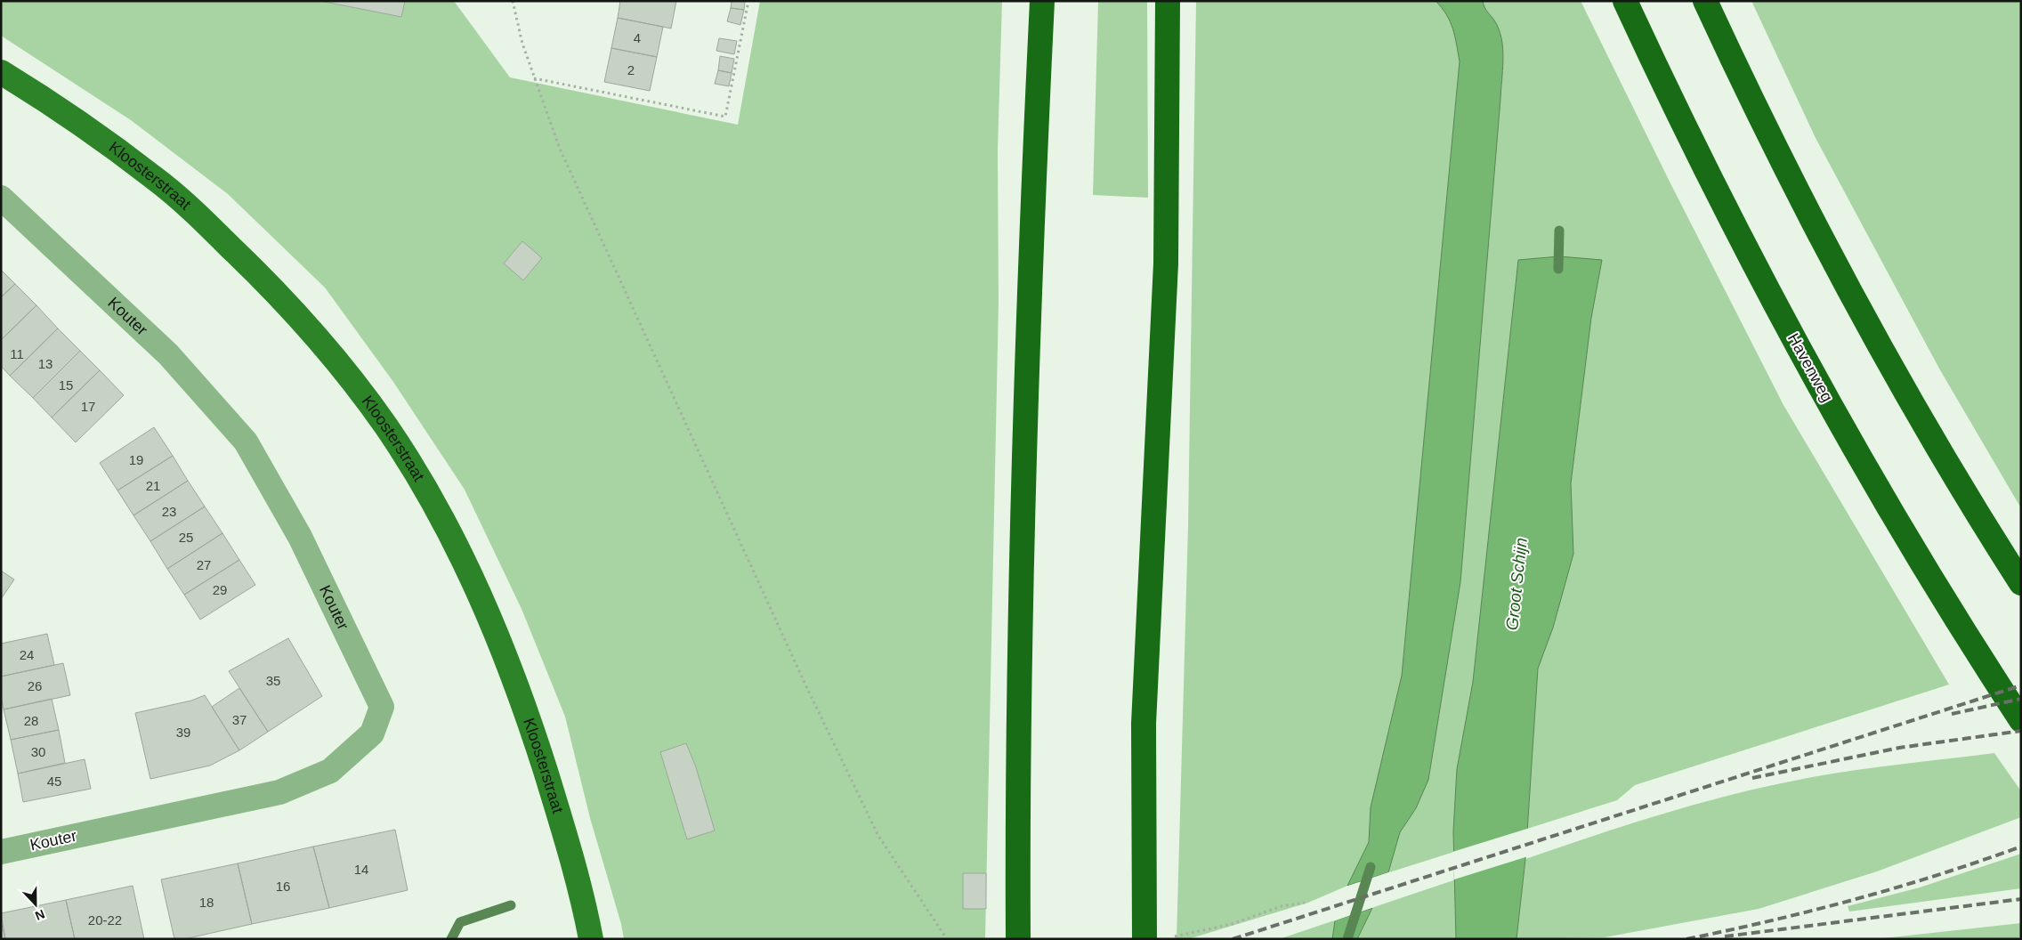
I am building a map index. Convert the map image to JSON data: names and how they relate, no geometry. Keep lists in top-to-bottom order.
{
  "streets": {
    "highway": ["Havenweg"],
    "main road": ["Kloosterstraat"],
    "street": ["Kouter"]
  },
  "water": ["Groot Schijn"],
  "house_numbers": [
    "4",
    "2",
    "11",
    "13",
    "15",
    "17",
    "19",
    "21",
    "23",
    "25",
    "27",
    "29",
    "24",
    "35",
    "26",
    "37",
    "28",
    "39",
    "30",
    "45",
    "14",
    "16",
    "18",
    "20-22"
  ],
  "north": "bottom"
}
